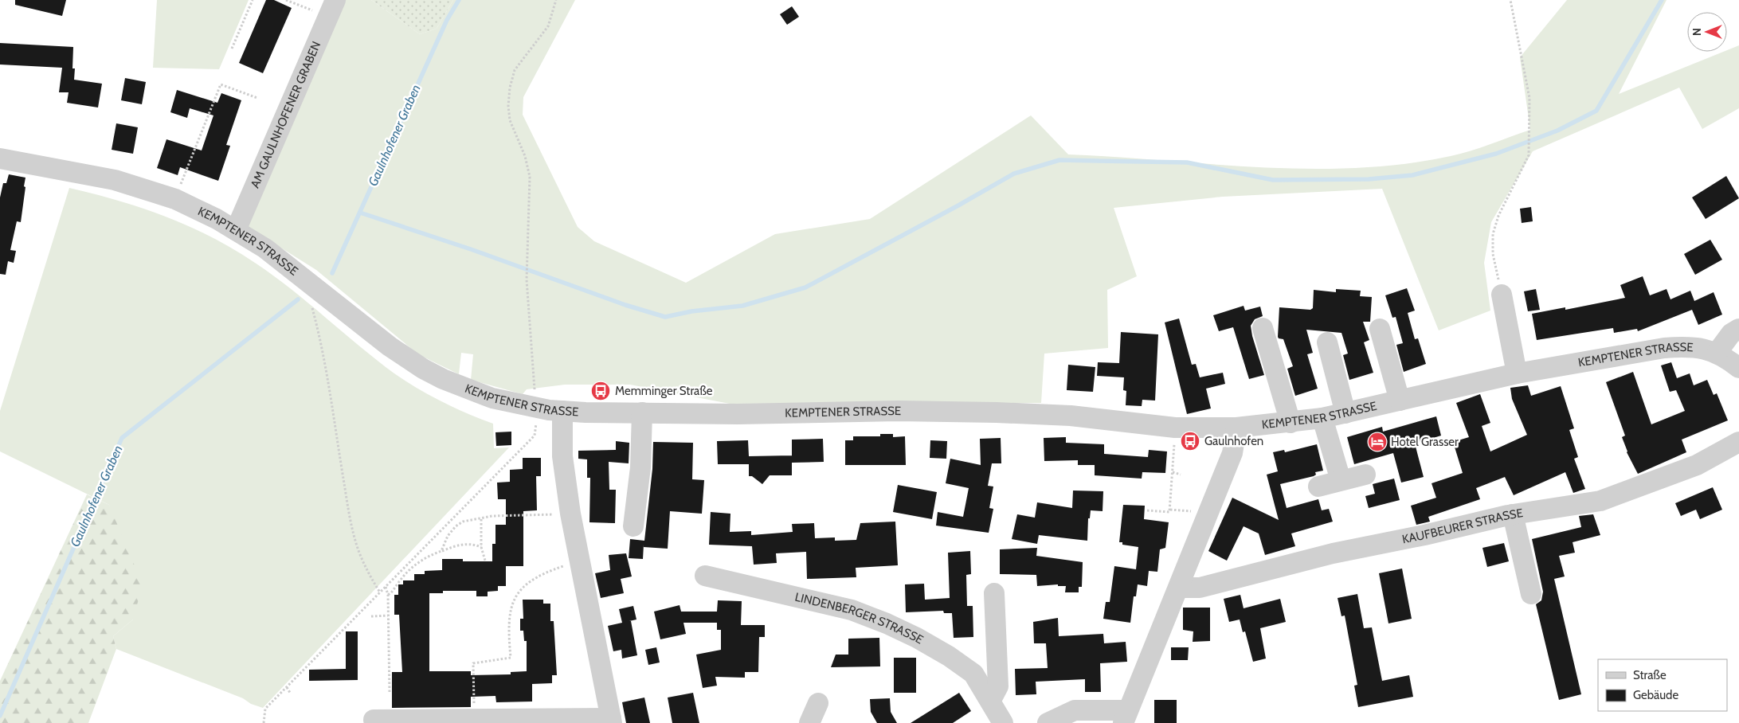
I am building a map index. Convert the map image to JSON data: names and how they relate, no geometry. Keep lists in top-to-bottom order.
{
  "streets": {
    "street": [
      "AM GAULNHOFENER GRABEN",
      "KEMPTENER STRASSE",
      "KAUFBEURER STRASSE",
      "LINDENBERGER STRASSE"
    ]
  },
  "crossings": [
    ["AM GAULNHOFENER GRABEN", "KEMPTENER STRASSE"]
  ],
  "water": ["Gaulnhofener Graben"],
  "places": {
    "bus stop": ["Memminger Straße", "Gaulnhofen"],
    "hotel": ["Hotel Grasser"]
  },
  "legend": ["Straße", "Gebäude"],
  "north": "left"
}
